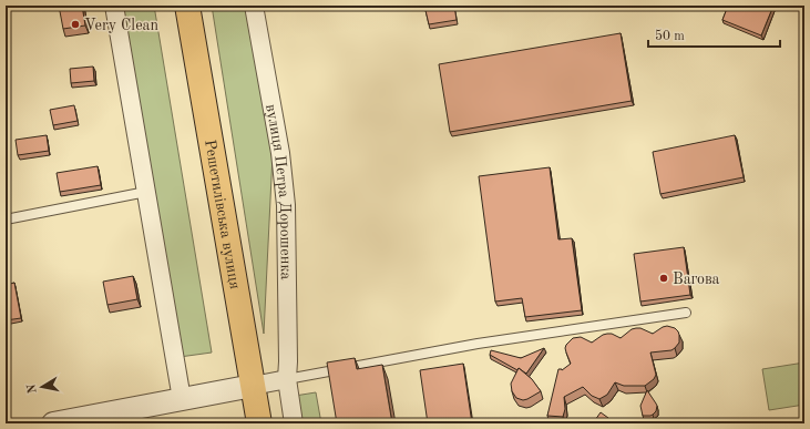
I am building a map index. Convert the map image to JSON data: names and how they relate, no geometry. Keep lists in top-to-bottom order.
{
  "streets": {
    "main road": ["Решетилівська вулиця"],
    "street": ["вулиця Петра Дорошенка"]
  },
  "places": ["Very Clean", "Вагова"],
  "scale_bar": "50 m",
  "north": "left"
}
